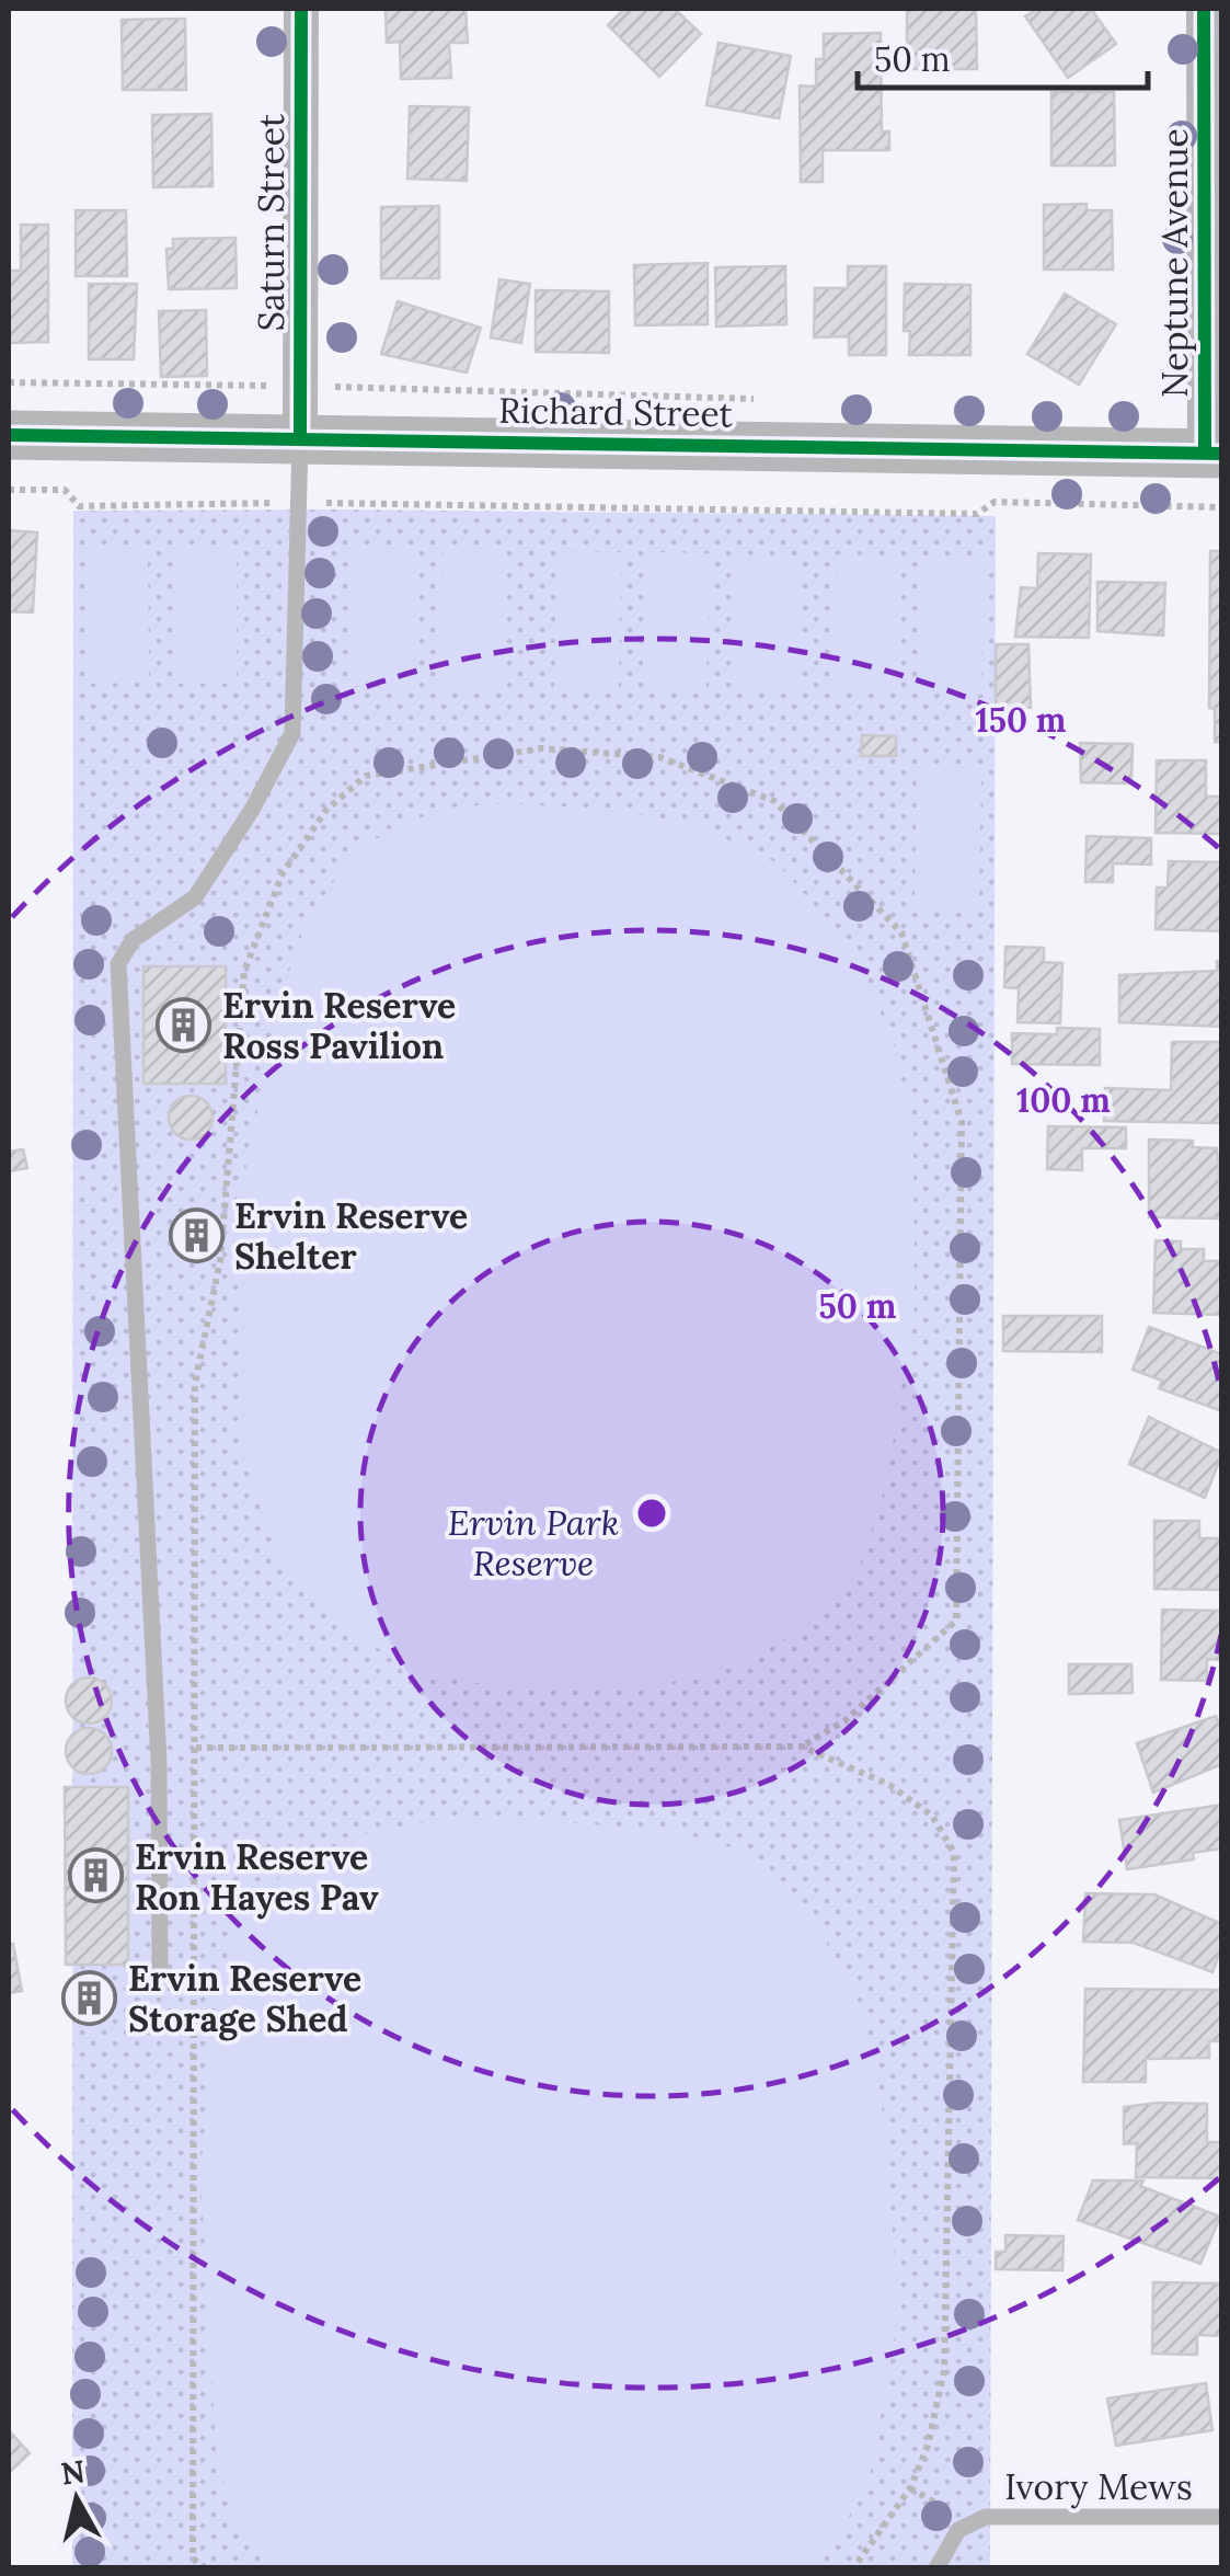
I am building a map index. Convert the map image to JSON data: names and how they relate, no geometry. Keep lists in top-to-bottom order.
{
  "streets": {
    "street": ["Saturn Street", "Neptune Avenue", "Richard Street"],
    "lane": ["Ivory Mews"]
  },
  "crossings": [
    ["Saturn Street", "Richard Street"],
    ["Neptune Avenue", "Richard Street"]
  ],
  "parks": ["Ervin Park Reserve"],
  "places": {
    "building": [
      "Ervin Reserve Ross Pavilion",
      "Ervin Reserve Shelter",
      "Ervin Reserve Ron Hayes Pav",
      "Ervin Reserve Storage Shed"
    ]
  },
  "scale_bar": "50 m",
  "north": "top",
  "rings": ["150 m", "100 m", "50 m"]
}
